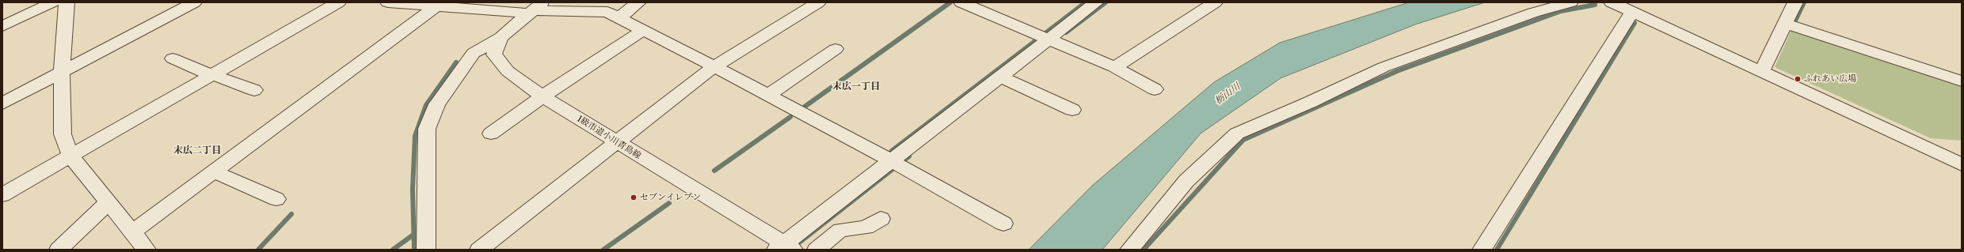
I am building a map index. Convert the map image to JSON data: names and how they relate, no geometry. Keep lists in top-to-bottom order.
{
  "streets": {
    "street": ["1級市道小川青島線"]
  },
  "districts": ["末広一丁目", "末広二丁目"],
  "water": ["栃山川"],
  "places": ["ふれあい広場", "セブンイレブン"]
}
